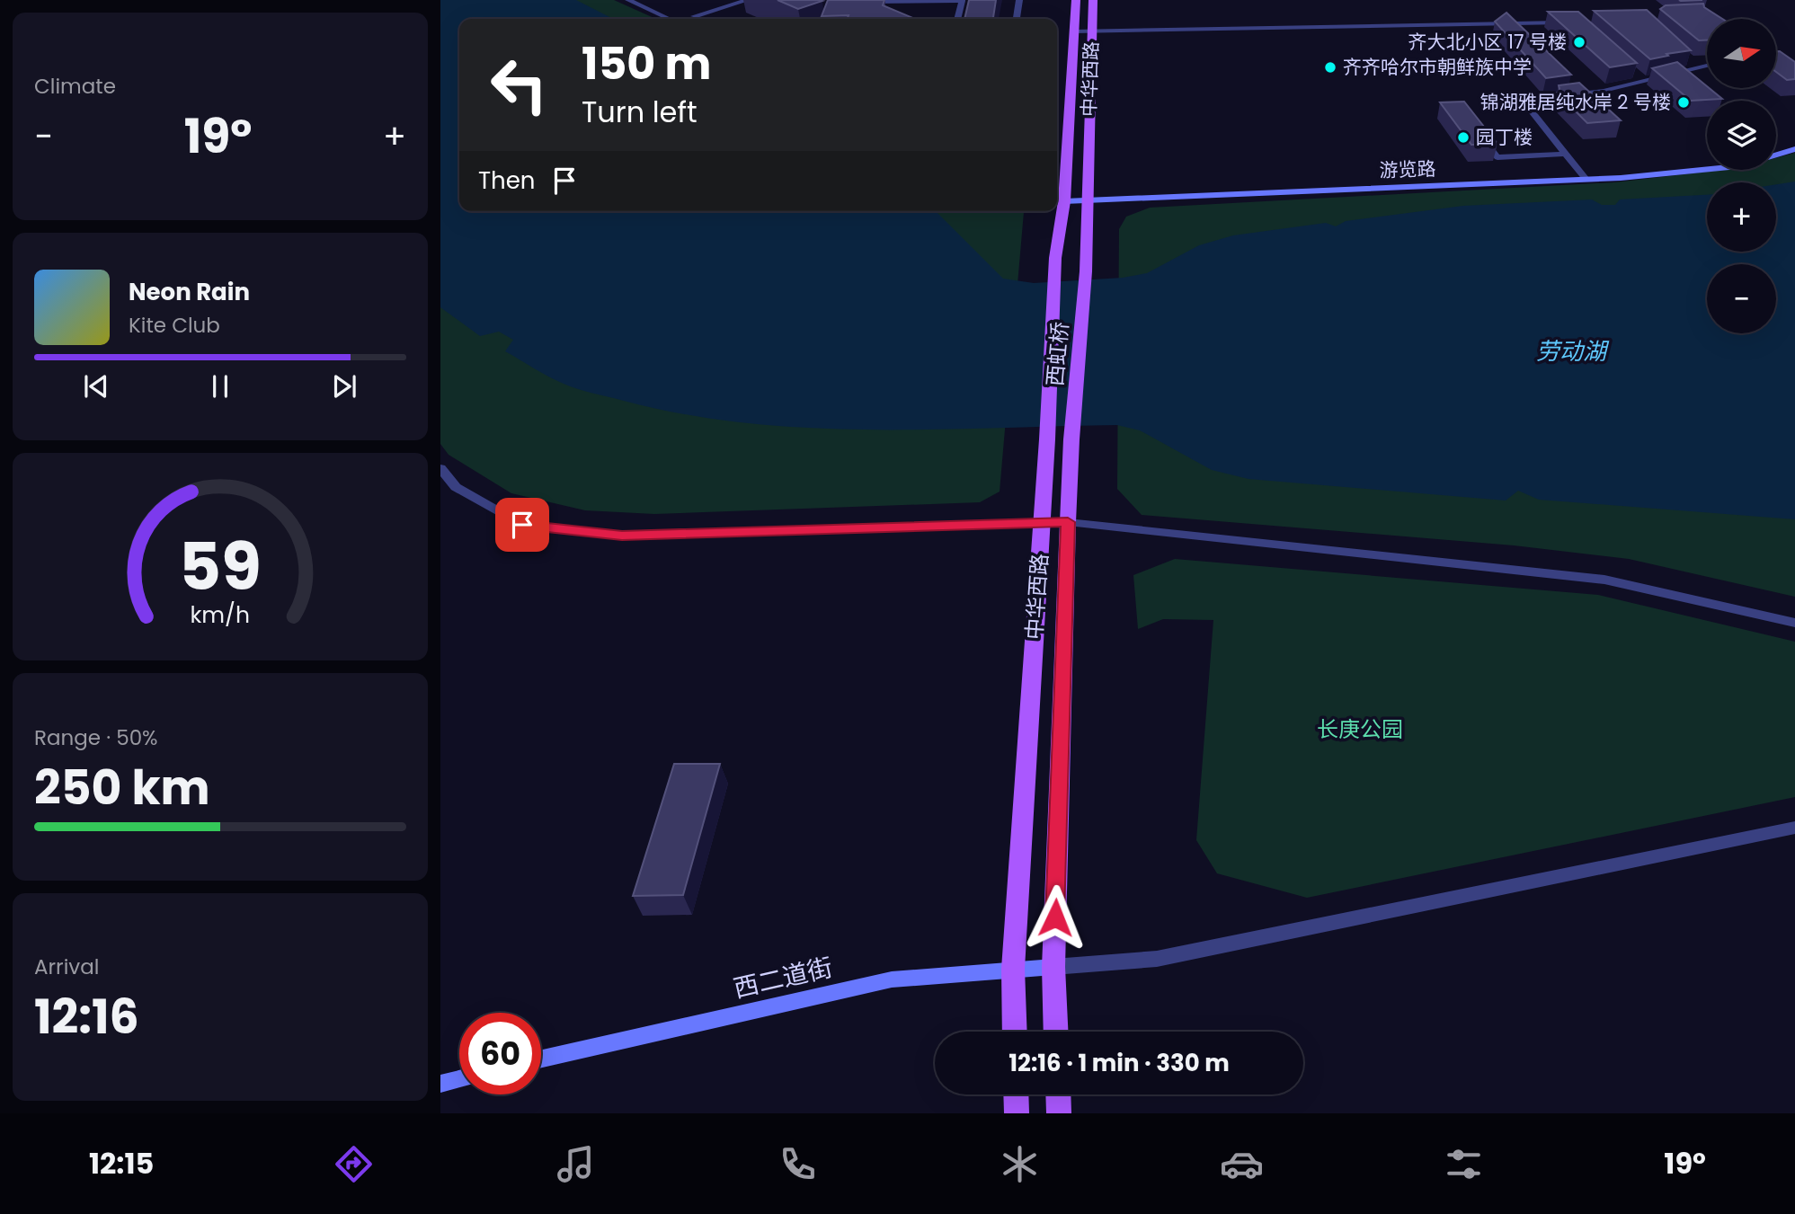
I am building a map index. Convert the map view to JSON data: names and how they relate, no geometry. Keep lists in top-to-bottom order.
{
  "streets": {
    "main road": [
      "中华西路",
      "游览路",
      "西虹桥",
      "西二道街"
    ]
  },
  "crossings": [
    ["中华西路", "游览路"],
    ["中华西路", "西虹桥"],
    ["中华西路", "西二道街"]
  ],
  "water": ["劳动湖"],
  "parks": ["长庚公园"],
  "places": [
    "齐大北小区 17 号楼",
    "齐齐哈尔市朝鲜族中学",
    "锦湖雅居纯水岸 2 号楼",
    "园丁楼"
  ],
  "north": "right",
  "page": {
    "tile": [
      "Climate",
      ["Range · 50%", "250 km"],
      ["Arrival", "12:16"]
    ],
    "map_buttons": ["+", "−"],
    "turn": ["150 m", "Turn left"],
    "heat": ["−", "19°", "+"],
    "then": "Then",
    "song": ["Neon Rain", "Kite Club"],
    "limit": "60",
    "trip": "12:16 · 1 min · 330 m",
    "tabs": ["12:15", "19°"],
    "gauge": ["59", "km/h"]
  }
}
